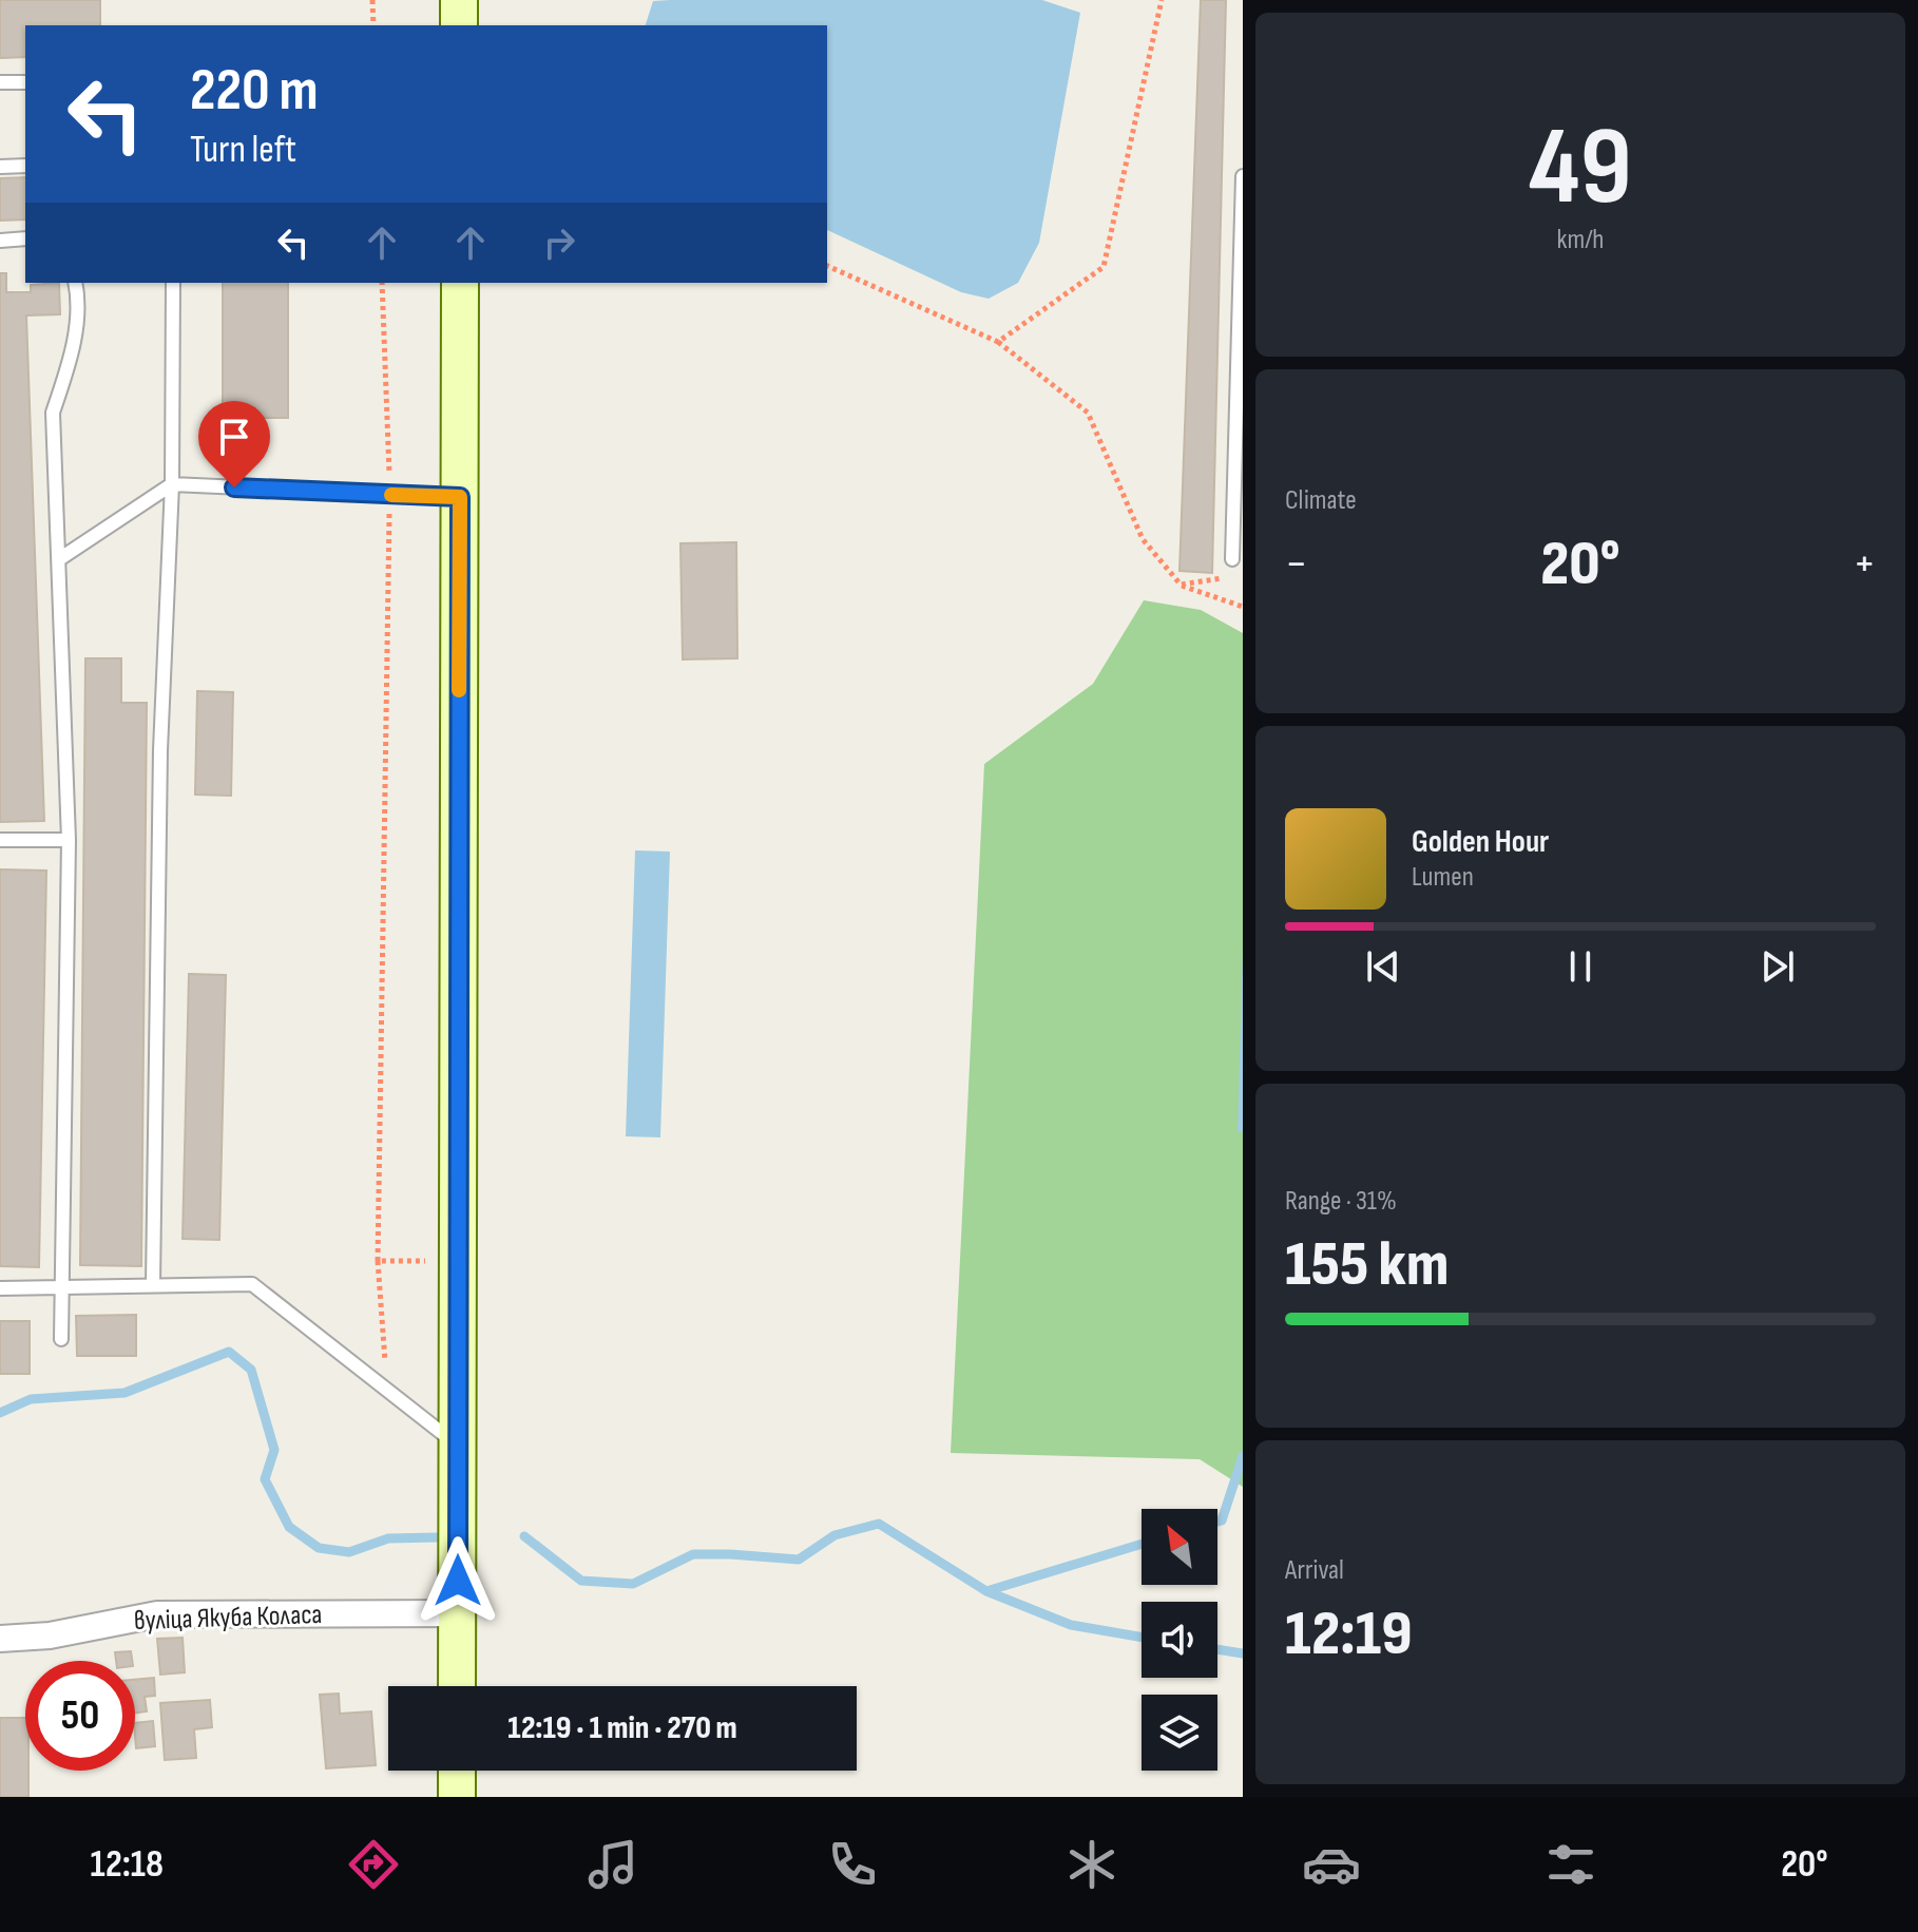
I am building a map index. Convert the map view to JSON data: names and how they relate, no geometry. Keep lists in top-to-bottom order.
{
  "streets": {
    "street": ["вуліца Якуба Коласа"]
  },
  "north": "top left",
  "page": {
    "tile": [
      ["49", "km/h"],
      "Climate",
      ["Range · 31%", "155 km"],
      ["Arrival", "12:19"]
    ],
    "turn": ["220 m", "Turn left"],
    "heat": ["−", "20°", "+"],
    "song": ["Golden Hour", "Lumen"],
    "limit": "50",
    "trip": "12:19 · 1 min · 270 m",
    "tabs": ["12:18", "20°"]
  }
}
